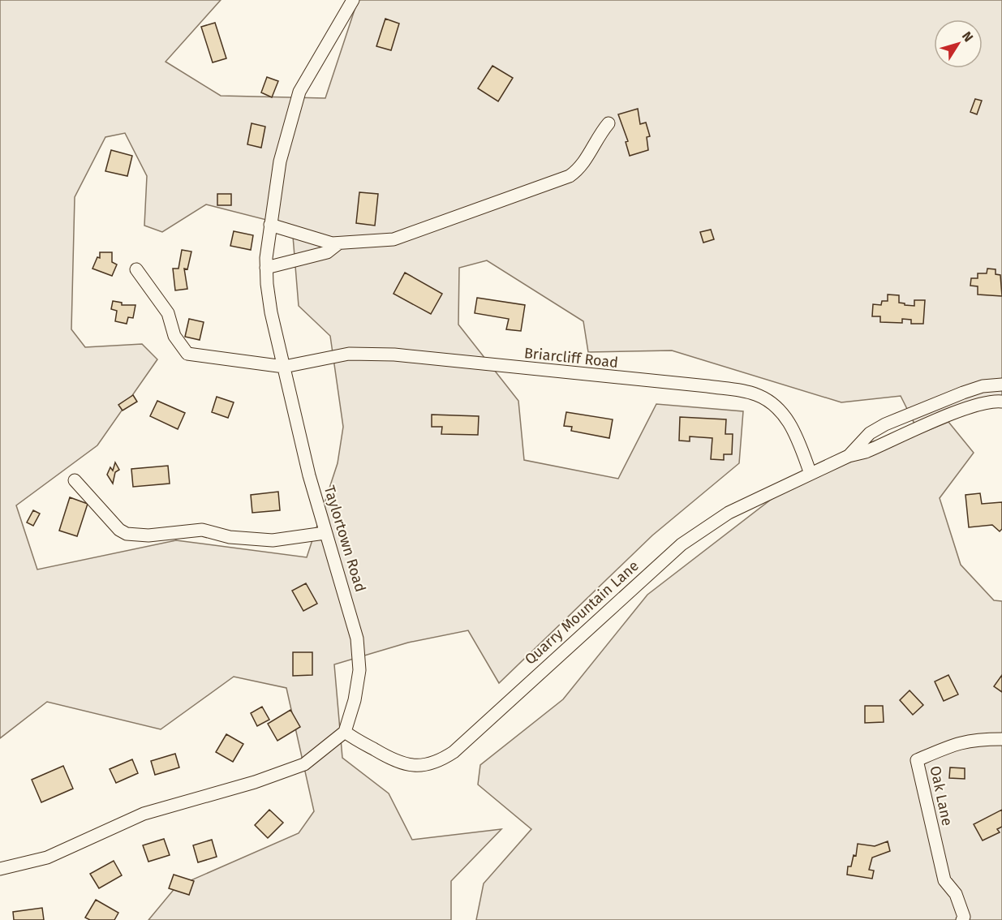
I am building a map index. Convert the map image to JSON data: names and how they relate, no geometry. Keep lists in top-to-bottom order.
{
  "streets": {
    "street": [
      "Briarcliff Road",
      "Taylortown Road",
      "Quarry Mountain Lane",
      "Oak Lane"
    ]
  },
  "crossings": [
    ["Briarcliff Road", "Taylortown Road"],
    ["Briarcliff Road", "Quarry Mountain Lane"],
    ["Taylortown Road", "Quarry Mountain Lane"]
  ],
  "north": "top right"
}
